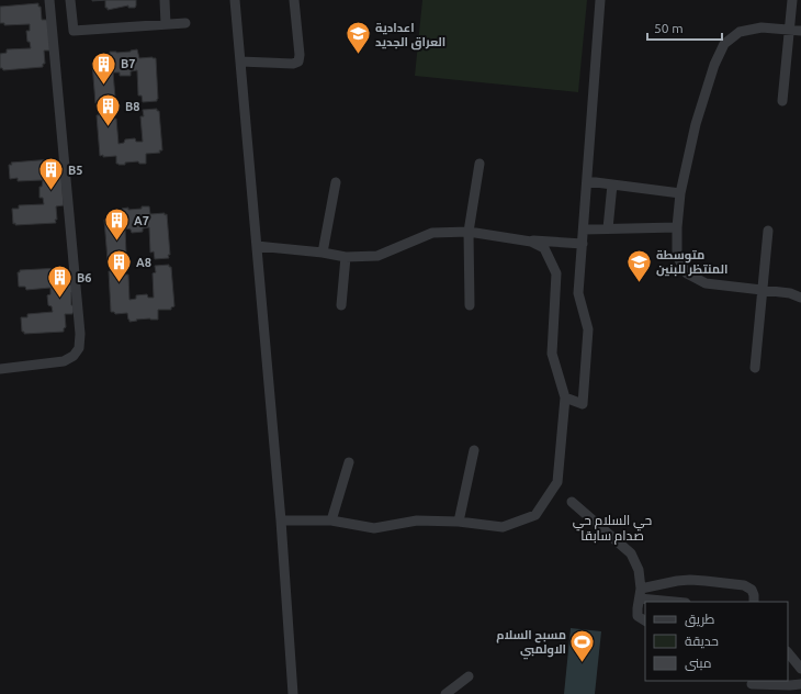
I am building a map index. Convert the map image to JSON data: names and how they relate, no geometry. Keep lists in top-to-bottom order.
{
  "districts": ["حي السلام حي صدام سابقا"],
  "places": {
    "school or university": ["اعدادية العراق الجديد", "متوسطة المنتظر للبنين"],
    "building": [
      "B7",
      "B8",
      "B5",
      "A7",
      "A8",
      "B6"
    ],
    "sports": ["مسبح السلام الاولمبي"]
  },
  "legend": ["طريق", "حديقة", "مبنى"],
  "scale_bar": "50 m"
}
